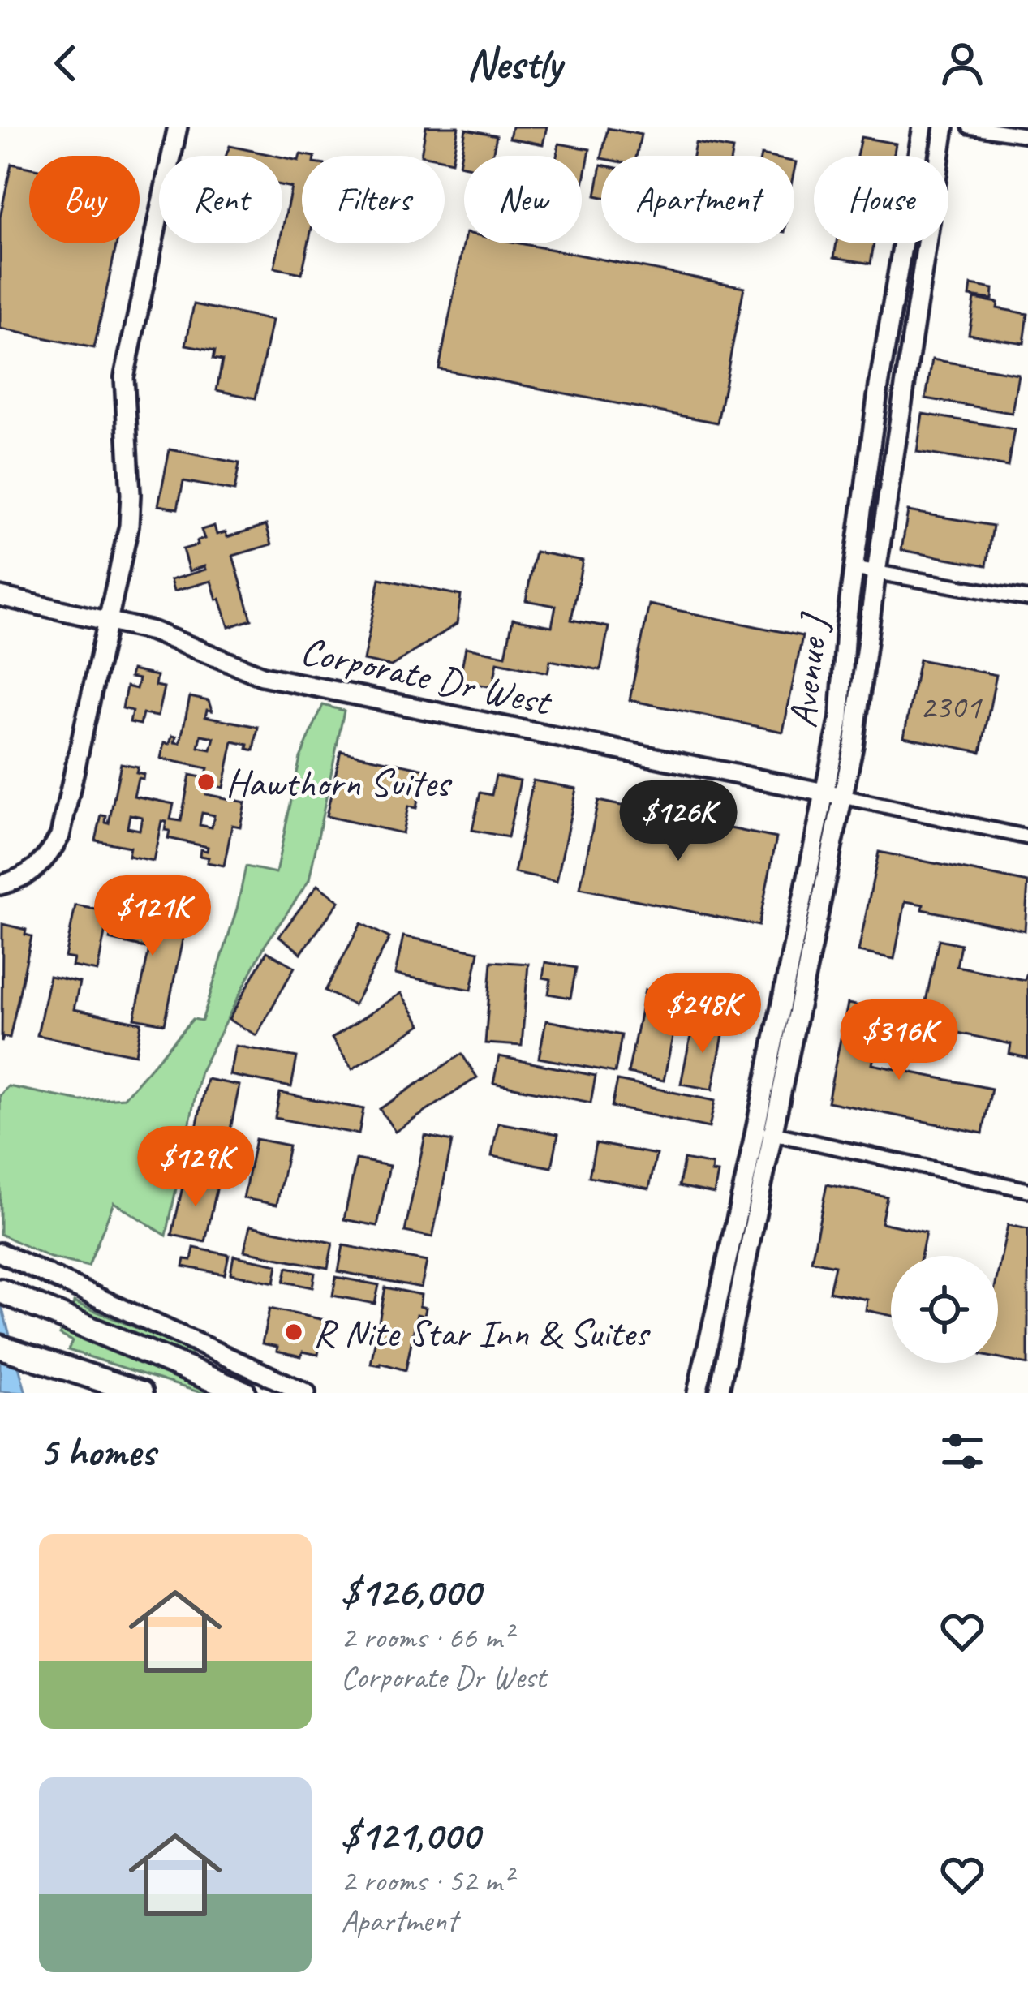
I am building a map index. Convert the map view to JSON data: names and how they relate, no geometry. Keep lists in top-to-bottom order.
{
  "streets": {
    "street": ["Avenue J", "Corporate Dr West"]
  },
  "crossings": [
    ["Avenue J", "Corporate Dr West"]
  ],
  "places": ["Hawthorn Suites", "R Nite Star Inn & Suites"],
  "house_numbers": ["2301"],
  "page": {
    "header": "Nestly",
    "chip": [
      "Buy",
      "Rent",
      "Filters",
      "New",
      "Apartment",
      "House"
    ],
    "price": [
      "$126K",
      "$121K",
      "$248K",
      "$316K",
      "$129K"
    ],
    "heading": "5 homes",
    "list": [
      {
        "name": "$126,000",
        "note": "2 rooms · 66 m² · Corporate Dr West"
      },
      {
        "name": "$121,000",
        "note": "2 rooms · 52 m² · Apartment"
      }
    ]
  }
}
